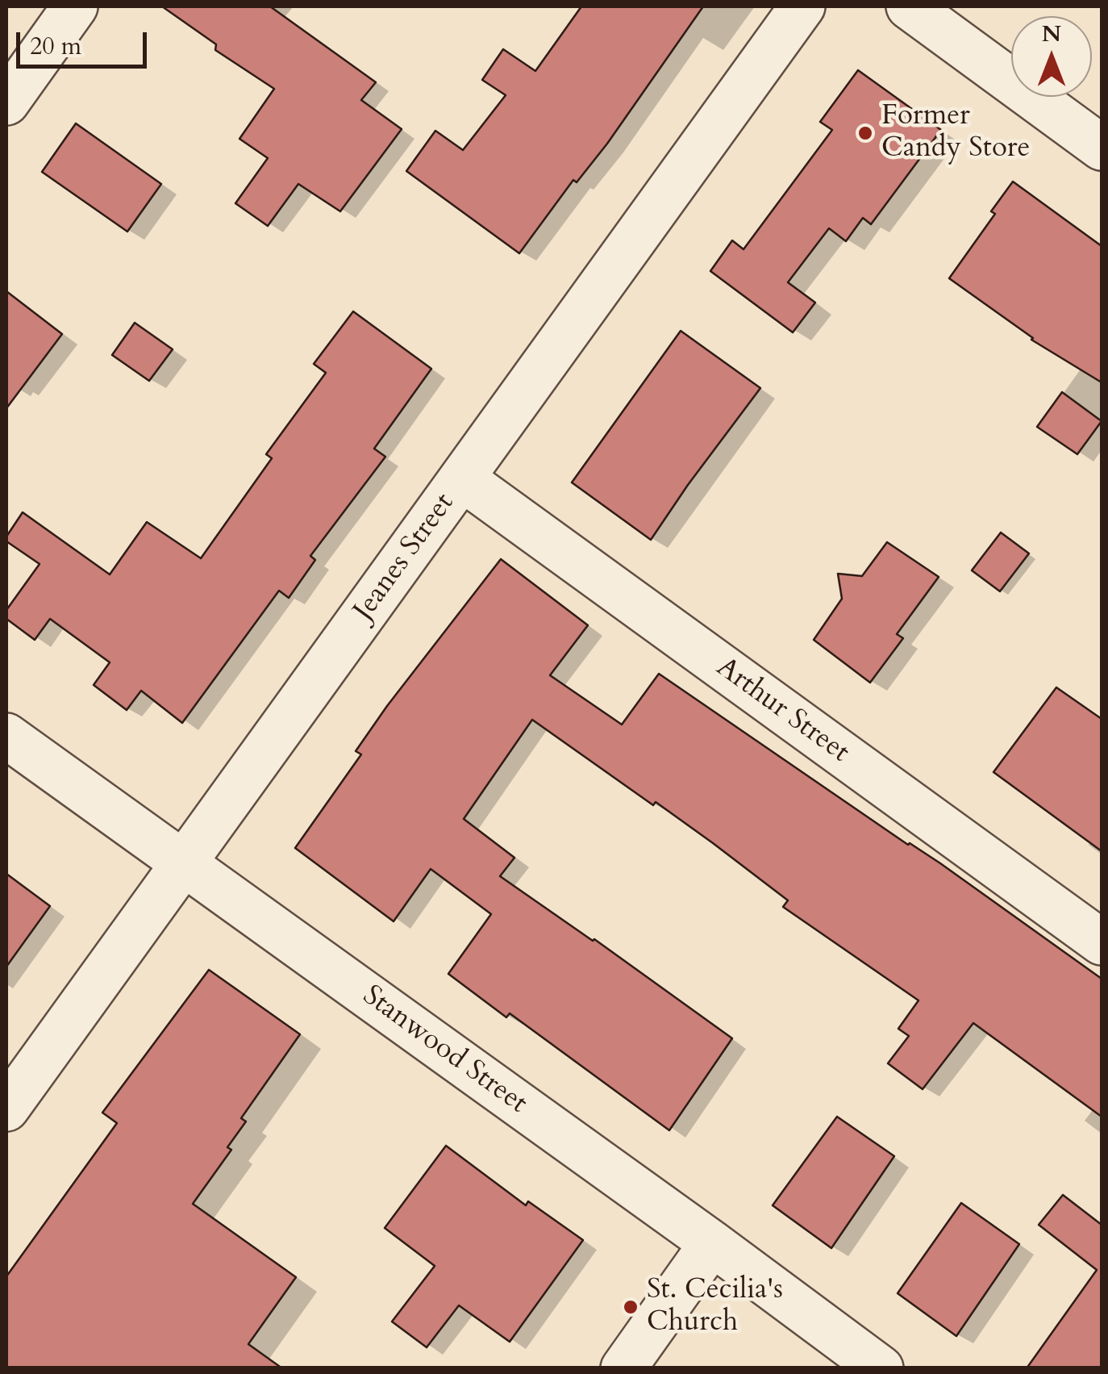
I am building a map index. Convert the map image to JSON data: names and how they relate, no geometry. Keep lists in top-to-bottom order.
{
  "streets": {
    "street": ["Jeanes Street", "Arthur Street", "Stanwood Street"]
  },
  "crossings": [
    ["Jeanes Street", "Arthur Street"],
    ["Jeanes Street", "Stanwood Street"]
  ],
  "places": ["Former Candy Store", "St. Cecilia's Church"],
  "scale_bar": "20 m",
  "north": "top"
}
